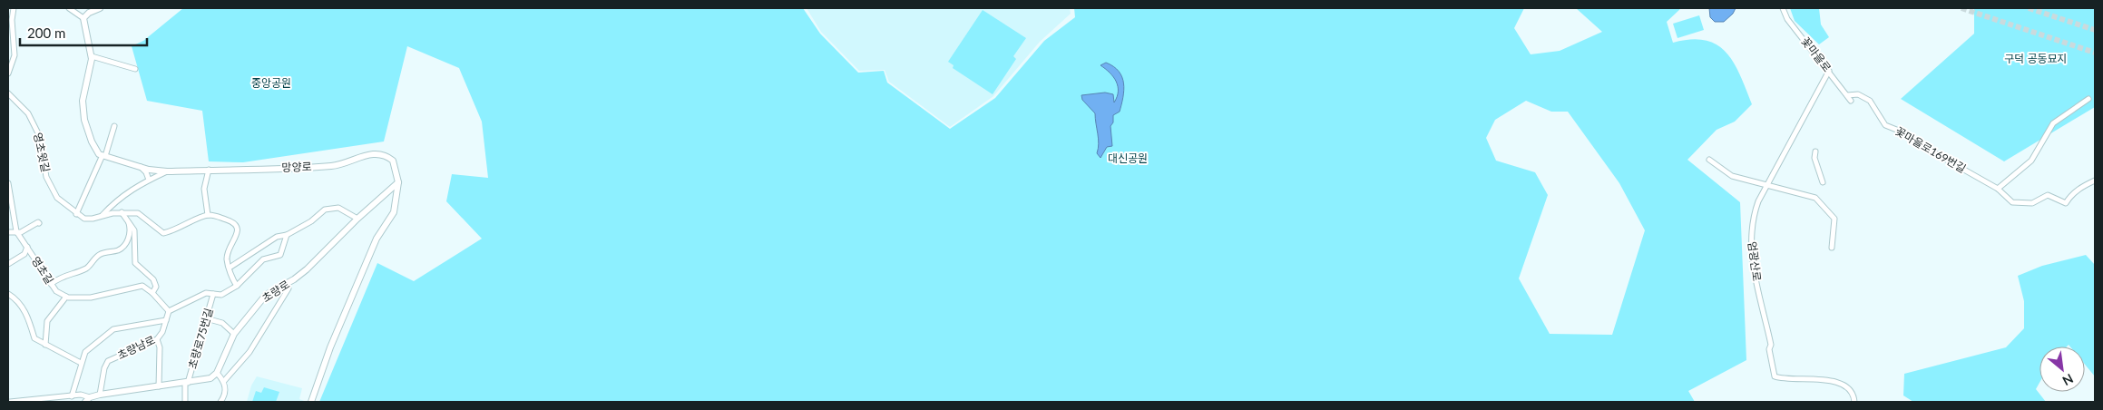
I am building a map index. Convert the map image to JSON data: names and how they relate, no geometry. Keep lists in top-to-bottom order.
{
  "streets": {
    "main road": ["망양로", "초량로"],
    "street": [
      "꽃마을로",
      "꽃마을로169번길",
      "영초윗길",
      "엄광산로",
      "영초길",
      "초량로75번길",
      "초량남로"
    ]
  },
  "crossings": [
    ["꽃마을로", "꽃마을로169번길"],
    ["꽃마을로", "엄광산로"],
    ["망양로", "초량로"]
  ],
  "parks": ["구덕 공동묘지", "중앙공원", "대신공원"],
  "scale_bar": "200 m",
  "north": "bottom right"
}
